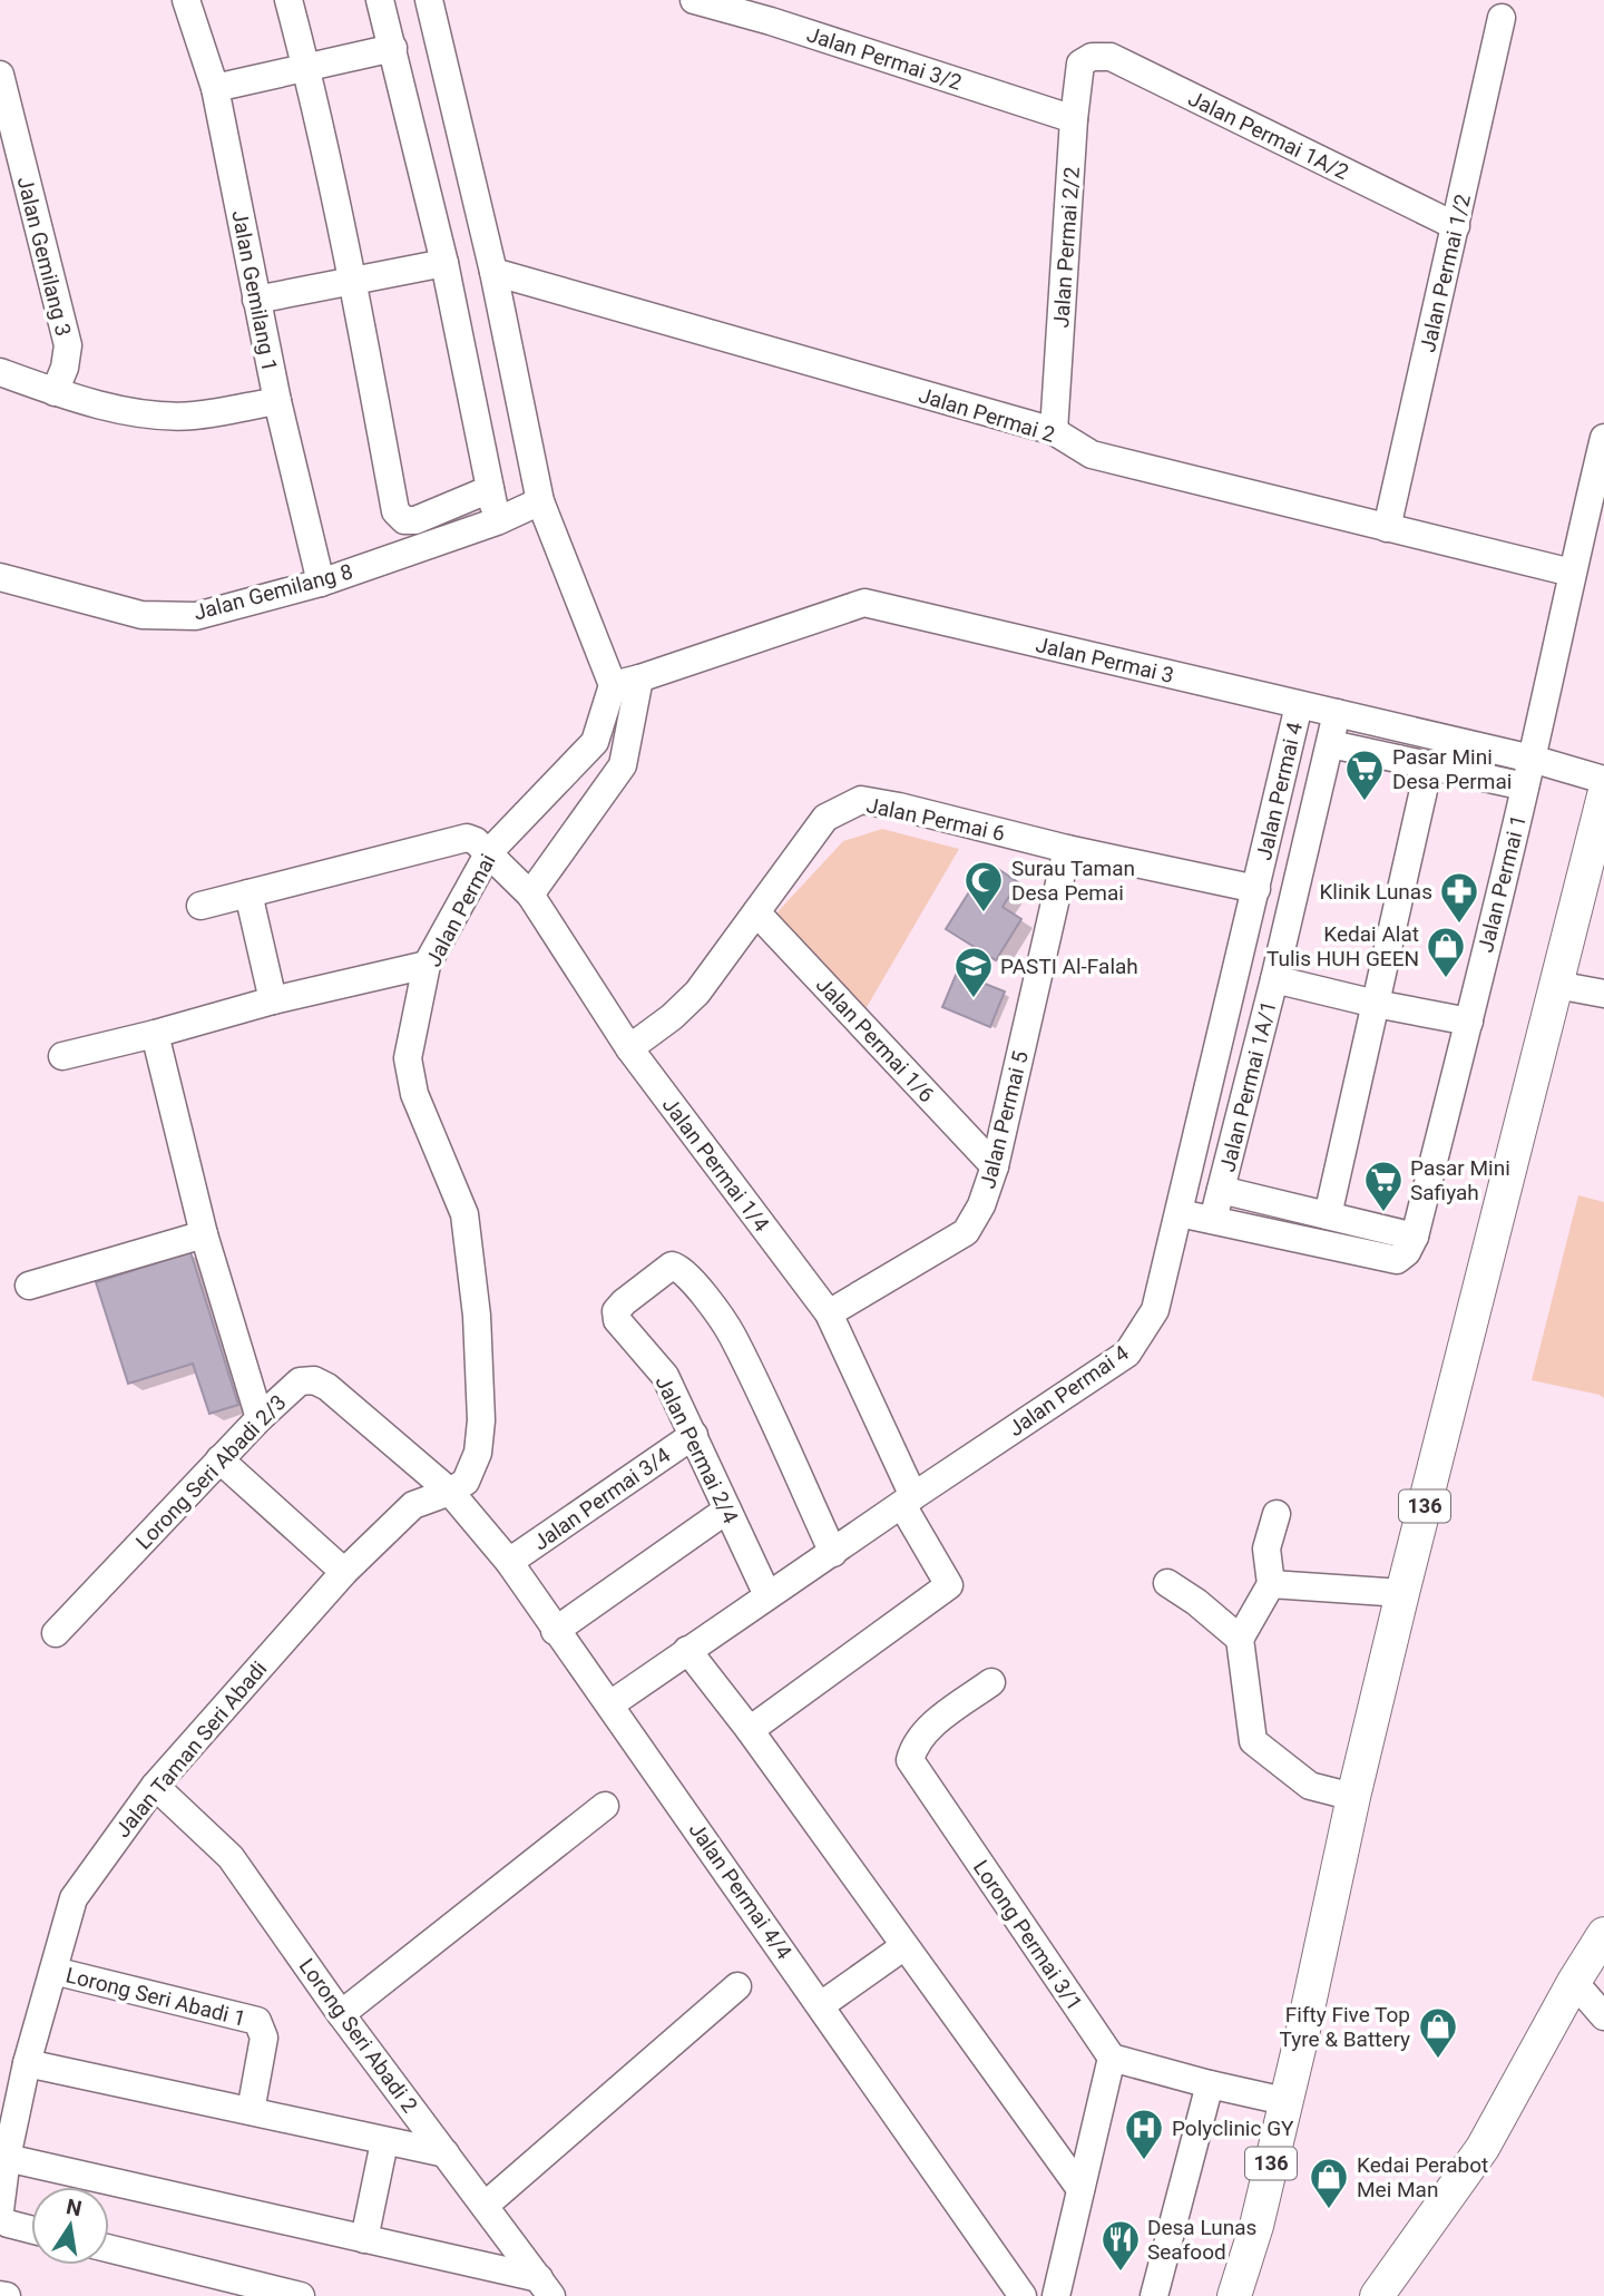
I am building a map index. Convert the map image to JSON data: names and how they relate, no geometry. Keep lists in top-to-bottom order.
{
  "streets": {
    "main road": ["136"],
    "street": [
      "Jalan Permai 3/2",
      "Jalan Permai 1A/2",
      "Jalan Permai 2/2",
      "Jalan Gemilang 3",
      "Jalan Permai 1/2",
      "Jalan Gemilang 1",
      "Jalan Permai 2",
      "Jalan Gemilang 8",
      "Jalan Permai 3",
      "Jalan Permai 4",
      "Jalan Permai 6",
      "Jalan Permai 1",
      "Jalan Permai",
      "Jalan Permai 1/6",
      "Jalan Permai 1A/1",
      "Jalan Permai 5",
      "Jalan Permai 1/4",
      "Jalan Permai 2/4",
      "Lorong Seri Abadi 2/3",
      "Jalan Permai 3/4",
      "Jalan Taman Seri Abadi",
      "Jalan Permai 4/4",
      "Lorong Permai 3/1",
      "Lorong Seri Abadi 1",
      "Lorong Seri Abadi 2"
    ]
  },
  "crossings": [
    ["Jalan Permai 3/2", "Jalan Permai 2/2"],
    ["Jalan Permai 1A/2", "Jalan Permai 2/2"],
    ["Jalan Permai 1A/2", "Jalan Permai 1/2"],
    ["Jalan Permai 2/2", "Jalan Permai 2"],
    ["Jalan Permai 1/2", "Jalan Permai 2"],
    ["Jalan Gemilang 1", "Jalan Gemilang 8"],
    ["Jalan Permai 2", "Jalan Permai 1"],
    ["Jalan Permai 3", "Jalan Permai 4"],
    ["Jalan Permai 3", "Jalan Permai 1"],
    ["Jalan Permai 3", "Jalan Permai"],
    ["Jalan Permai 3", "Jalan Permai 1A/1"],
    ["Jalan Permai 4", "Jalan Permai 6"],
    ["Jalan Permai 4", "Jalan Permai 1/4"],
    ["Jalan Permai 4", "Jalan Permai 2/4"],
    ["Jalan Permai 4", "Jalan Permai 4/4"],
    ["Jalan Permai 6", "Jalan Permai 1/6"],
    ["Jalan Permai 6", "Jalan Permai 5"],
    ["Jalan Permai 6", "Jalan Permai 1/4"],
    ["Jalan Permai 1", "Jalan Permai 1A/1"],
    ["Jalan Permai", "Jalan Permai 1/4"],
    ["Jalan Permai", "Lorong Seri Abadi 2/3"],
    ["Jalan Permai", "Jalan Taman Seri Abadi"],
    ["Jalan Permai", "Jalan Permai 4/4"],
    ["Jalan Permai 1/6", "Jalan Permai 5"],
    ["Jalan Permai 5", "Jalan Permai 1/4"],
    ["Jalan Permai 2/4", "Jalan Permai 3/4"],
    ["Lorong Seri Abadi 2/3", "Jalan Taman Seri Abadi"],
    ["Lorong Seri Abadi 2/3", "Jalan Permai 4/4"],
    ["Jalan Permai 3/4", "Jalan Permai 4/4"],
    ["Jalan Taman Seri Abadi", "Jalan Permai 4/4"],
    ["Jalan Taman Seri Abadi", "Lorong Seri Abadi 1"],
    ["Jalan Taman Seri Abadi", "Lorong Seri Abadi 2"]
  ],
  "places": {
    "supermarket": ["Pasar Mini Desa Permai", "Pasar Mini Safiyah"],
    "mosque": ["Surau Taman Desa Pemai"],
    "pharmacy": ["Klinik Lunas"],
    "shop": ["Kedai Alat Tulis HUH GEEN", "Fifty Five Top Tyre & Battery", "Kedai Perabot Mei Man"],
    "school or university": ["PASTI Al-Falah"],
    "hospital": ["Polyclinic GY"],
    "restaurant": ["Desa Lunas Seafood"]
  },
  "north": "top"
}
